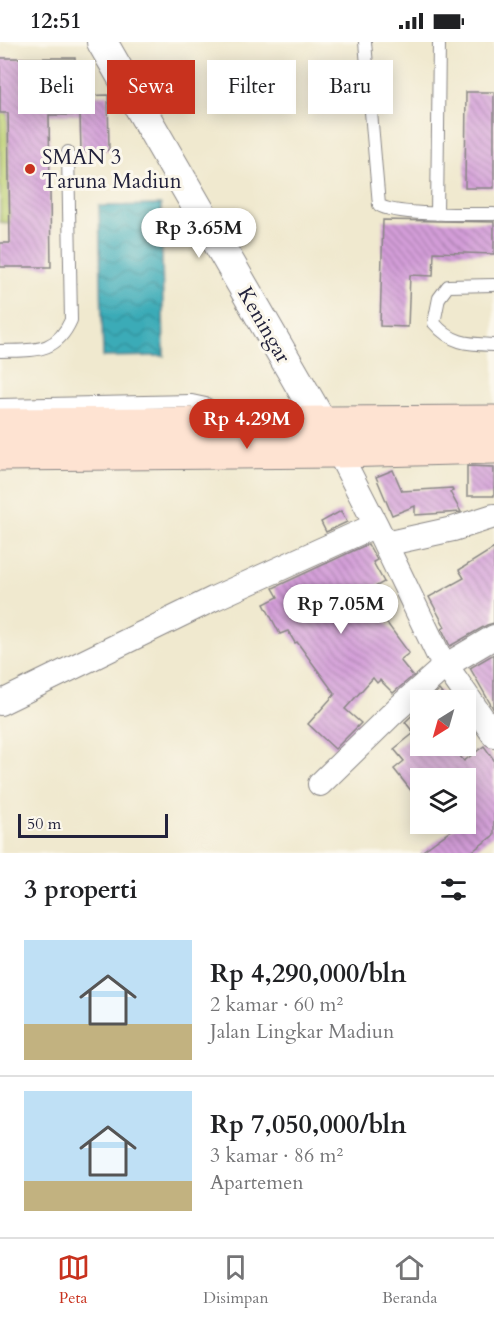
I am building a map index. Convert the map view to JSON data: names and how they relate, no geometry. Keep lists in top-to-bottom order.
{
  "streets": {
    "street": ["Keningar"]
  },
  "places": ["SMAN 3 Taruna Madiun"],
  "scale_bar": "50 m",
  "north": "bottom left",
  "page": {
    "status": "12:51",
    "chip": [
      "Beli",
      "Sewa",
      "Filter",
      "Baru"
    ],
    "price": ["Rp 3.65M", "Rp 4.29M", "Rp 7.05M"],
    "scale": "50 m",
    "heading": "3 properti",
    "list": [
      {
        "name": "Rp 4,290,000/bln",
        "note": "2 kamar · 60 m² · Jalan Lingkar Madiun"
      },
      {
        "name": "Rp 7,050,000/bln",
        "note": "3 kamar · 86 m² · Apartemen"
      }
    ],
    "tabs": ["Peta", "Disimpan", "Beranda"]
  }
}
